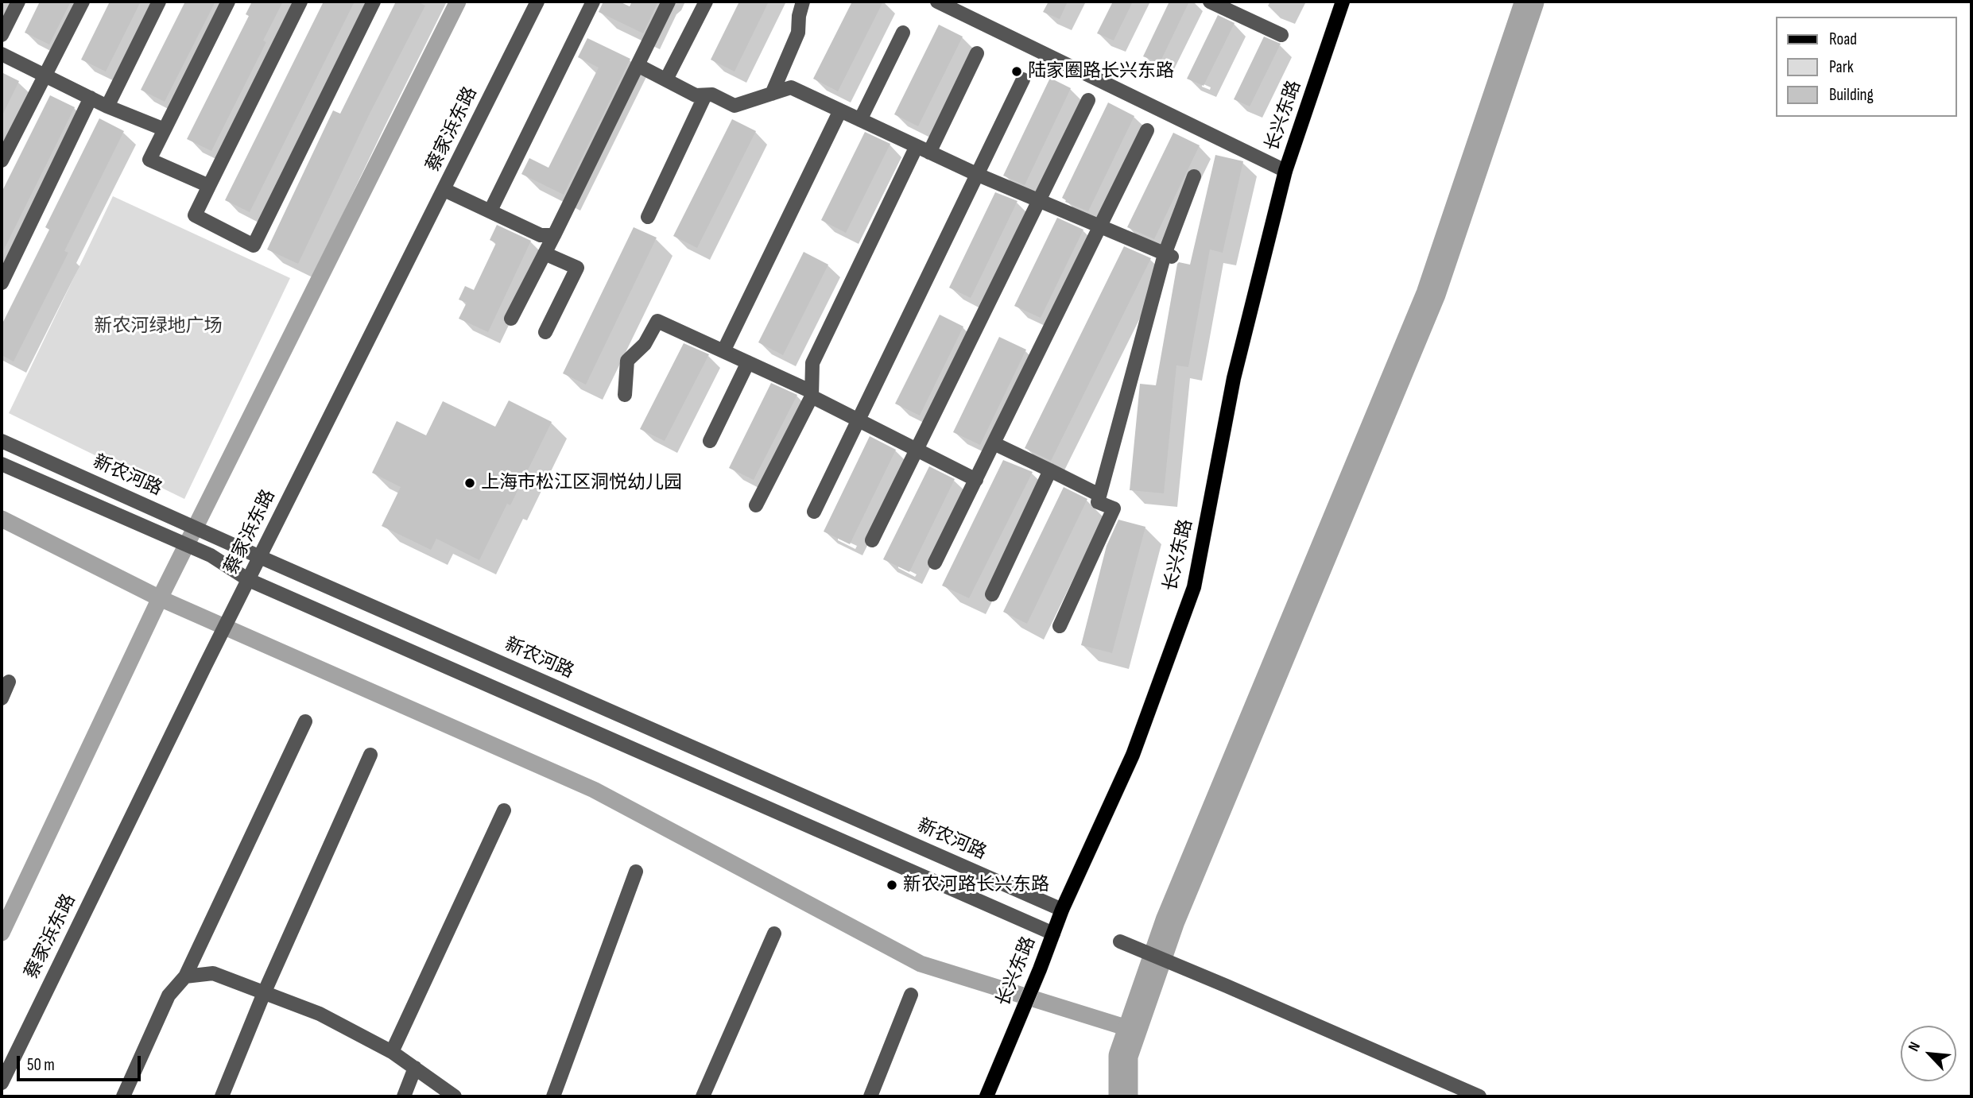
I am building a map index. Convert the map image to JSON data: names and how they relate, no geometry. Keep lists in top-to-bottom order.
{
  "streets": {
    "main road": ["长兴东路"],
    "street": ["蔡家浜东路", "新农河路"]
  },
  "crossings": [
    ["长兴东路", "新农河路"],
    ["蔡家浜东路", "新农河路"]
  ],
  "parks": ["新农河绿地广场"],
  "places": ["陆家圈路长兴东路", "上海市松江区洞悦幼儿园", "新农河路长兴东路"],
  "legend": ["Road", "Park", "Building"],
  "scale_bar": "50 m",
  "north": "top left"
}
